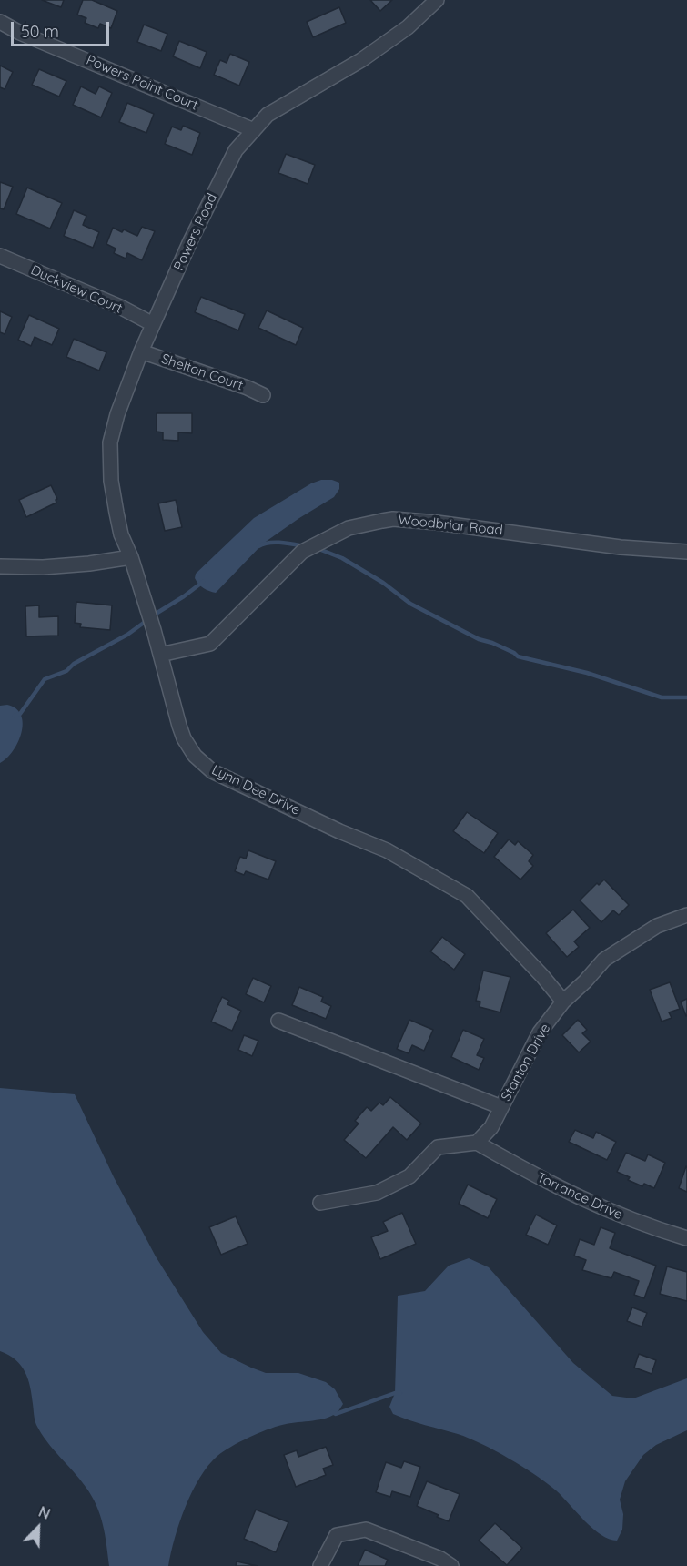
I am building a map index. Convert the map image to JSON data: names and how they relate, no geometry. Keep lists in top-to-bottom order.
{
  "streets": {
    "street": [
      "Powers Point Court",
      "Powers Road",
      "Duckview Court",
      "Shelton Court",
      "Woodbriar Road",
      "Lynn Dee Drive",
      "Stanton Drive",
      "Torrance Drive"
    ]
  },
  "crossings": [
    ["Powers Point Court", "Powers Road"],
    ["Powers Road", "Duckview Court"],
    ["Powers Road", "Shelton Court"],
    ["Powers Road", "Lynn Dee Drive"],
    ["Woodbriar Road", "Lynn Dee Drive"],
    ["Lynn Dee Drive", "Stanton Drive"],
    ["Stanton Drive", "Torrance Drive"]
  ],
  "scale_bar": "50 m",
  "north": "top right"
}
